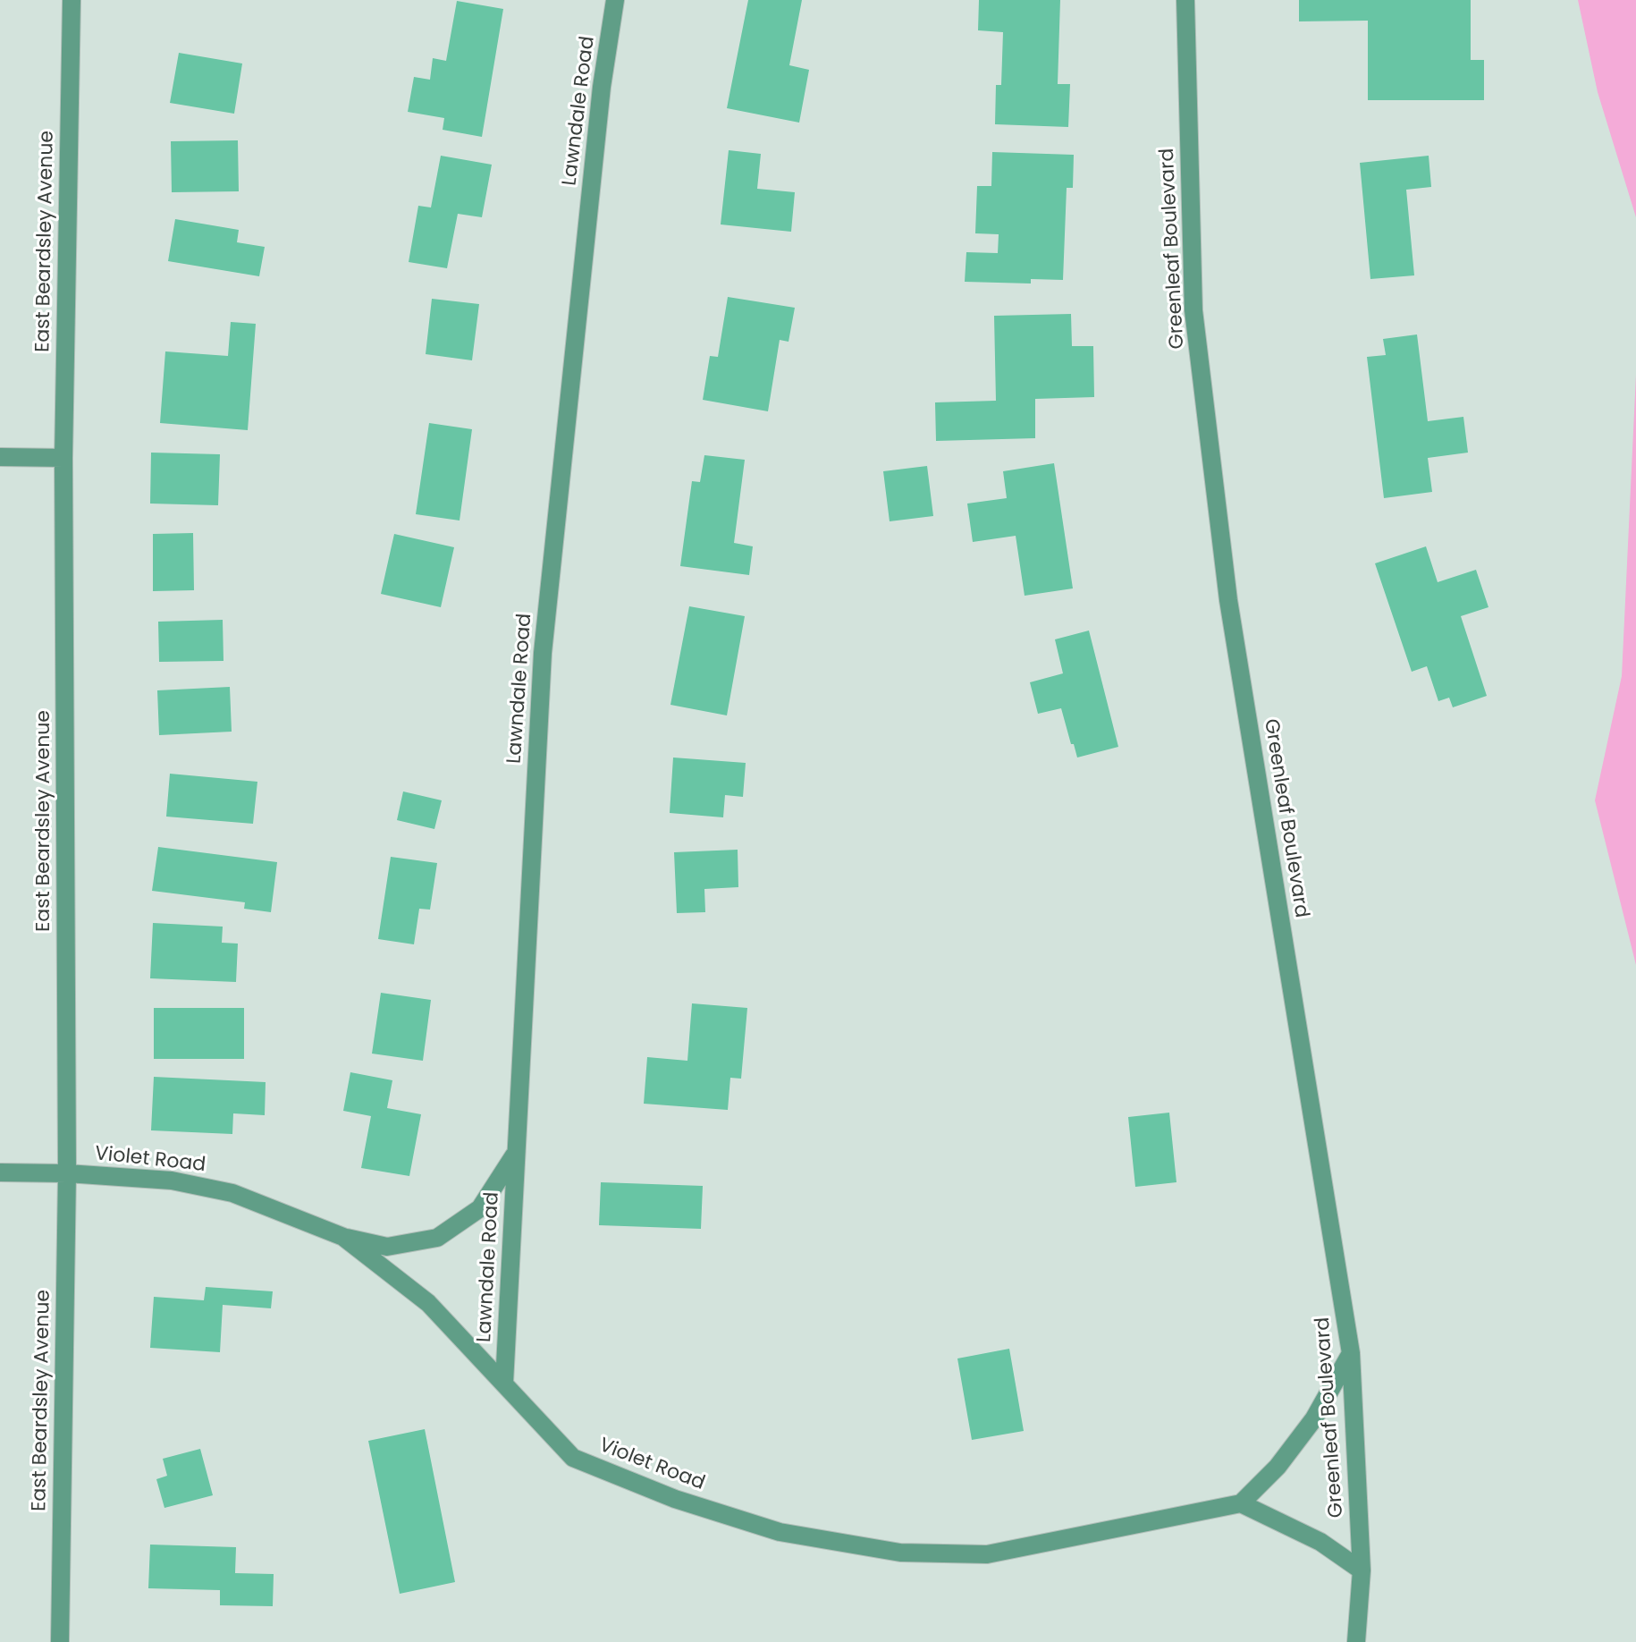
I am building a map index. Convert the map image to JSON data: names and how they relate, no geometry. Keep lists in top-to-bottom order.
{
  "streets": {
    "street": [
      "Lawndale Road",
      "East Beardsley Avenue",
      "Greenleaf Boulevard",
      "Violet Road"
    ]
  },
  "crossings": [
    ["Lawndale Road", "Violet Road"],
    ["East Beardsley Avenue", "Violet Road"]
  ]
}
